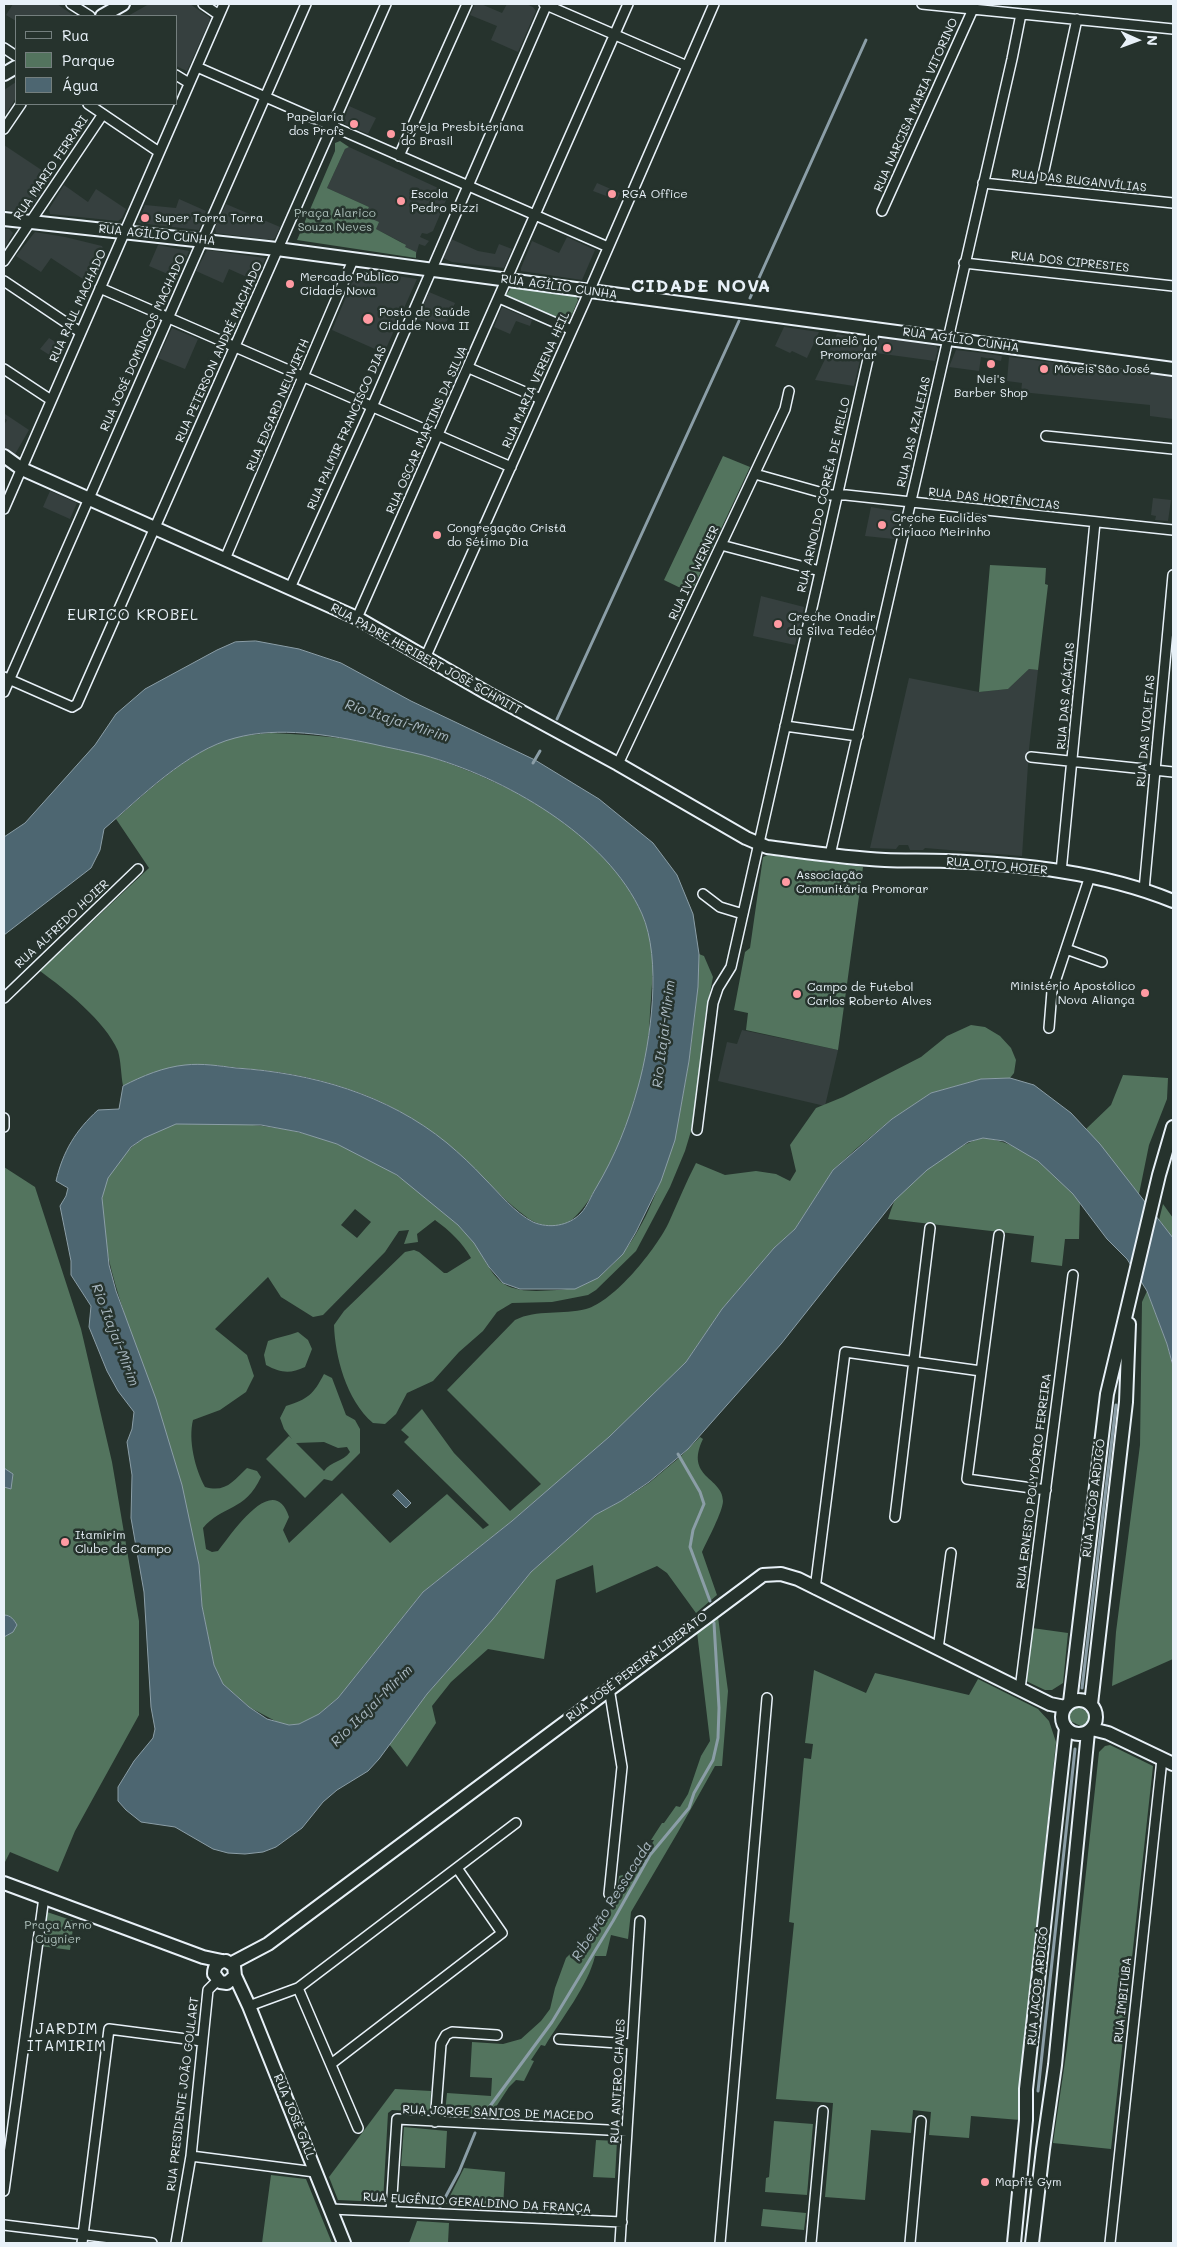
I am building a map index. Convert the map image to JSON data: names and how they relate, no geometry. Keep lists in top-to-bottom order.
{
  "streets": {
    "main road": [
      "RUA AGÍLIO CUNHA",
      "RUA PADRE HERIBERT JOSÉ SCHMITT",
      "RUA OTTO HOIER",
      "RUA JACOB ARDIGÓ",
      "RUA JOSÉ PEREIRA LIBERATO",
      "RUA JOSÉ GALL"
    ],
    "street": [
      "RUA NARCISA MARIA VITORINO",
      "RUA MARIO FERRARI",
      "RUA DAS BUGANVÍLIAS",
      "RUA DOS CIPRESTES",
      "RUA RAUL MACHADO",
      "RUA JOSÉ DOMINGOS MACHADO",
      "RUA PETERSON ANDRÉ MACHADO",
      "RUA MARIA VERENA HEIL",
      "RUA EDGARD NEUWIRTH",
      "RUA PALMIR FRANCISCO DIAS",
      "RUA OSCAR MARTINS DA SILVA",
      "RUA DAS AZALEIAS",
      "RUA ARNOLDO CORRÊA DE MELLO",
      "RUA DAS HORTÊNCIAS",
      "RUA IVO WERNER",
      "RUA DAS ACÁCIAS",
      "RUA DAS VIOLETAS",
      "RUA ALFREDO HOIER",
      "RUA ERNESTO POLYDÓRIO FERREIRA",
      "RUA IMBITUBA",
      "RUA ANTERO CHAVES",
      "RUA PRESIDENTE JOÃO GOULART",
      "RUA JORGE SANTOS DE MACEDO",
      "RUA EUGÊNIO GERALDINO DA FRANÇA"
    ]
  },
  "crossings": [
    ["RUA MARIO FERRARI", "RUA AGÍLIO CUNHA"],
    ["RUA DAS BUGANVÍLIAS", "RUA DAS AZALEIAS"],
    ["RUA AGÍLIO CUNHA", "RUA RAUL MACHADO"],
    ["RUA AGÍLIO CUNHA", "RUA JOSÉ DOMINGOS MACHADO"],
    ["RUA AGÍLIO CUNHA", "RUA PETERSON ANDRÉ MACHADO"],
    ["RUA AGÍLIO CUNHA", "RUA MARIA VERENA HEIL"],
    ["RUA AGÍLIO CUNHA", "RUA EDGARD NEUWIRTH"],
    ["RUA AGÍLIO CUNHA", "RUA PALMIR FRANCISCO DIAS"],
    ["RUA AGÍLIO CUNHA", "RUA OSCAR MARTINS DA SILVA"],
    ["RUA AGÍLIO CUNHA", "RUA DAS AZALEIAS"],
    ["RUA AGÍLIO CUNHA", "RUA ARNOLDO CORRÊA DE MELLO"],
    ["RUA DOS CIPRESTES", "RUA DAS AZALEIAS"],
    ["RUA RAUL MACHADO", "RUA PADRE HERIBERT JOSÉ SCHMITT"],
    ["RUA JOSÉ DOMINGOS MACHADO", "RUA PETERSON ANDRÉ MACHADO"],
    ["RUA JOSÉ DOMINGOS MACHADO", "RUA PADRE HERIBERT JOSÉ SCHMITT"],
    ["RUA PETERSON ANDRÉ MACHADO", "RUA PADRE HERIBERT JOSÉ SCHMITT"],
    ["RUA MARIA VERENA HEIL", "RUA PADRE HERIBERT JOSÉ SCHMITT"],
    ["RUA EDGARD NEUWIRTH", "RUA PADRE HERIBERT JOSÉ SCHMITT"],
    ["RUA PALMIR FRANCISCO DIAS", "RUA PADRE HERIBERT JOSÉ SCHMITT"],
    ["RUA OSCAR MARTINS DA SILVA", "RUA PADRE HERIBERT JOSÉ SCHMITT"],
    ["RUA DAS AZALEIAS", "RUA DAS HORTÊNCIAS"],
    ["RUA DAS AZALEIAS", "RUA OTTO HOIER"],
    ["RUA ARNOLDO CORRÊA DE MELLO", "RUA DAS HORTÊNCIAS"],
    ["RUA ARNOLDO CORRÊA DE MELLO", "RUA PADRE HERIBERT JOSÉ SCHMITT"],
    ["RUA ARNOLDO CORRÊA DE MELLO", "RUA OTTO HOIER"],
    ["RUA DAS HORTÊNCIAS", "RUA IVO WERNER"],
    ["RUA DAS HORTÊNCIAS", "RUA DAS ACÁCIAS"],
    ["RUA IVO WERNER", "RUA PADRE HERIBERT JOSÉ SCHMITT"],
    ["RUA PADRE HERIBERT JOSÉ SCHMITT", "RUA OTTO HOIER"],
    ["RUA DAS ACÁCIAS", "RUA OTTO HOIER"],
    ["RUA DAS VIOLETAS", "RUA OTTO HOIER"],
    ["RUA ERNESTO POLYDÓRIO FERREIRA", "RUA JOSÉ PEREIRA LIBERATO"],
    ["RUA JACOB ARDIGÓ", "RUA JOSÉ PEREIRA LIBERATO"],
    ["RUA JOSÉ PEREIRA LIBERATO", "RUA PRESIDENTE JOÃO GOULART"],
    ["RUA JOSÉ PEREIRA LIBERATO", "RUA JOSÉ GALL"],
    ["RUA ANTERO CHAVES", "RUA JORGE SANTOS DE MACEDO"],
    ["RUA ANTERO CHAVES", "RUA EUGÊNIO GERALDINO DA FRANÇA"],
    ["RUA PRESIDENTE JOÃO GOULART", "RUA JOSÉ GALL"],
    ["RUA JORGE SANTOS DE MACEDO", "RUA EUGÊNIO GERALDINO DA FRANÇA"],
    ["RUA JOSÉ GALL", "RUA EUGÊNIO GERALDINO DA FRANÇA"]
  ],
  "districts": ["CIDADE NOVA", "EURICO KROBEL", "JARDIM ITAMIRIM"],
  "water": ["Rio Itajaí-Mirim", "Ribeirão Ressacada"],
  "parks": ["Praça Alarico Souza Neves", "Praça Arno Cugnier"],
  "places": [
    "Papelaria dos Profs",
    "Igreja Presbiteriana do Brasil",
    "RGA Office",
    "Escola Pedro Rizzi",
    "Super Torra Torra",
    "Mercado Público Cidade Nova",
    "Posto de Saúde Cidade Nova II",
    "Camelô do Promorar",
    "Nei's Barber Shop",
    "Móveis São José",
    "Creche Euclides Ciriaco Meirinho",
    "Congregação Cristã do Sétimo Dia",
    "Creche Onadir da Silva Tedéo",
    "Associação Comunitária Promorar",
    "Ministério Apostólico Nova Aliança",
    "Campo de Futebol Carlos Roberto Alves",
    "Itamirim Clube de Campo",
    "Mapfit Gym"
  ],
  "legend": ["Rua", "Parque", "Água"],
  "north": "right"
}
